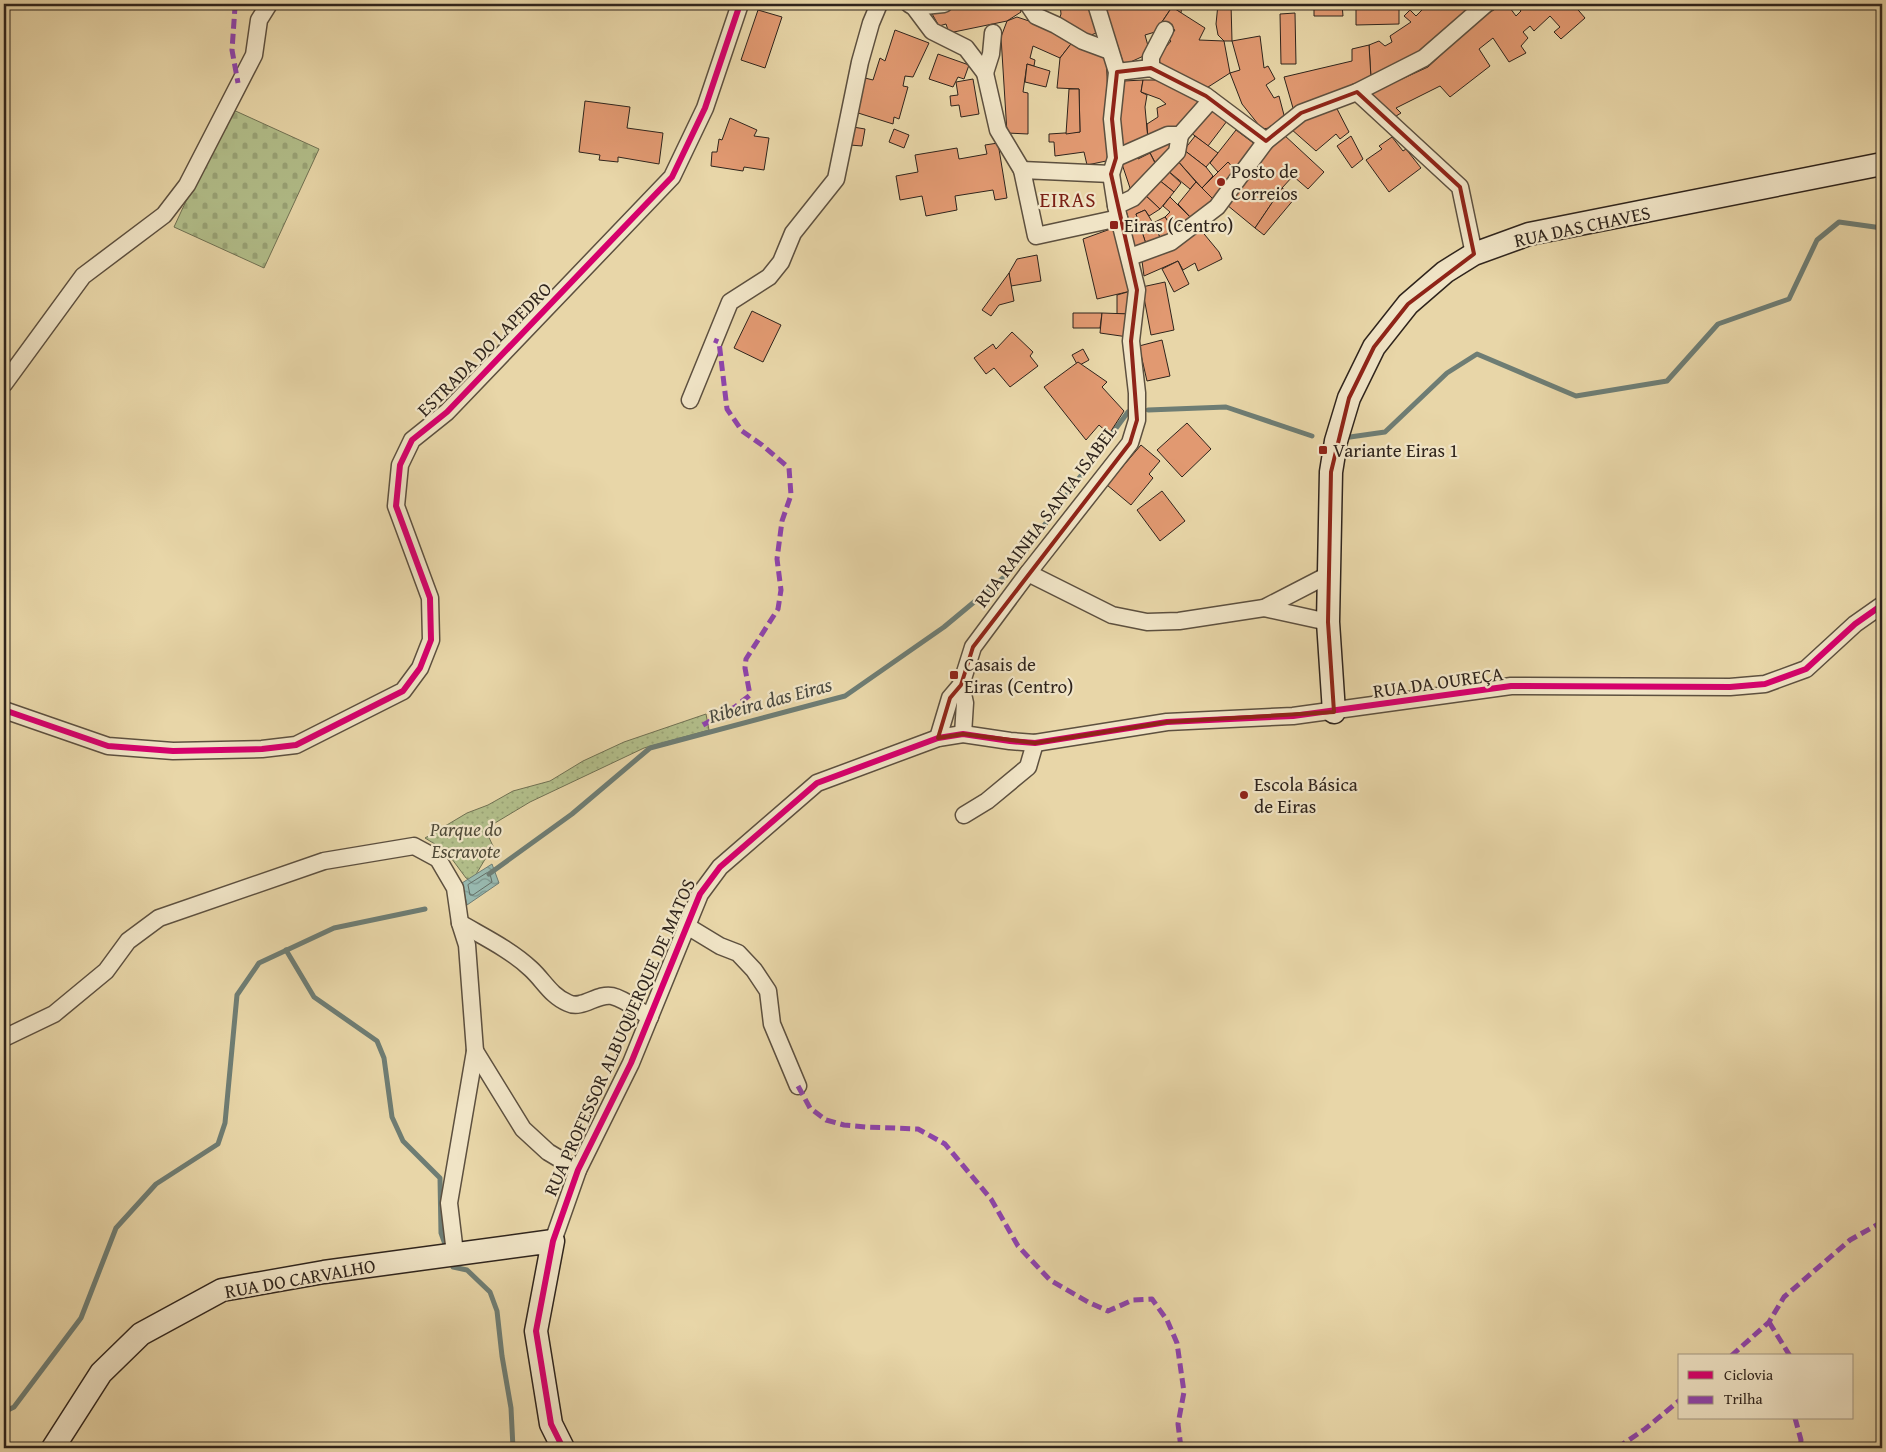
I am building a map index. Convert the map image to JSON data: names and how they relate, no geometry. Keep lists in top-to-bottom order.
{
  "streets": {
    "street": [
      "RUA DAS CHAVES",
      "ESTRADA DO LAPEDRO",
      "RUA RAINHA SANTA ISABEL",
      "RUA DA OUREÇA",
      "RUA PROFESSOR ALBUQUERQUE DE MATOS",
      "RUA DO CARVALHO"
    ]
  },
  "crossings": [
    ["RUA DAS CHAVES", "RUA DA OUREÇA"],
    ["RUA DA OUREÇA", "RUA PROFESSOR ALBUQUERQUE DE MATOS"],
    ["RUA PROFESSOR ALBUQUERQUE DE MATOS", "RUA DO CARVALHO"]
  ],
  "districts": ["EIRAS"],
  "water": ["Ribeira das Eiras"],
  "parks": ["Parque do Escravote"],
  "places": {
    "other": ["Posto de Correios", "Escola Básica de Eiras"],
    "transit": ["Eiras (Centro)", "Variante Eiras 1", "Casais de Eiras (Centro)"]
  },
  "legend": ["Ciclovia", "Trilha"]
}
